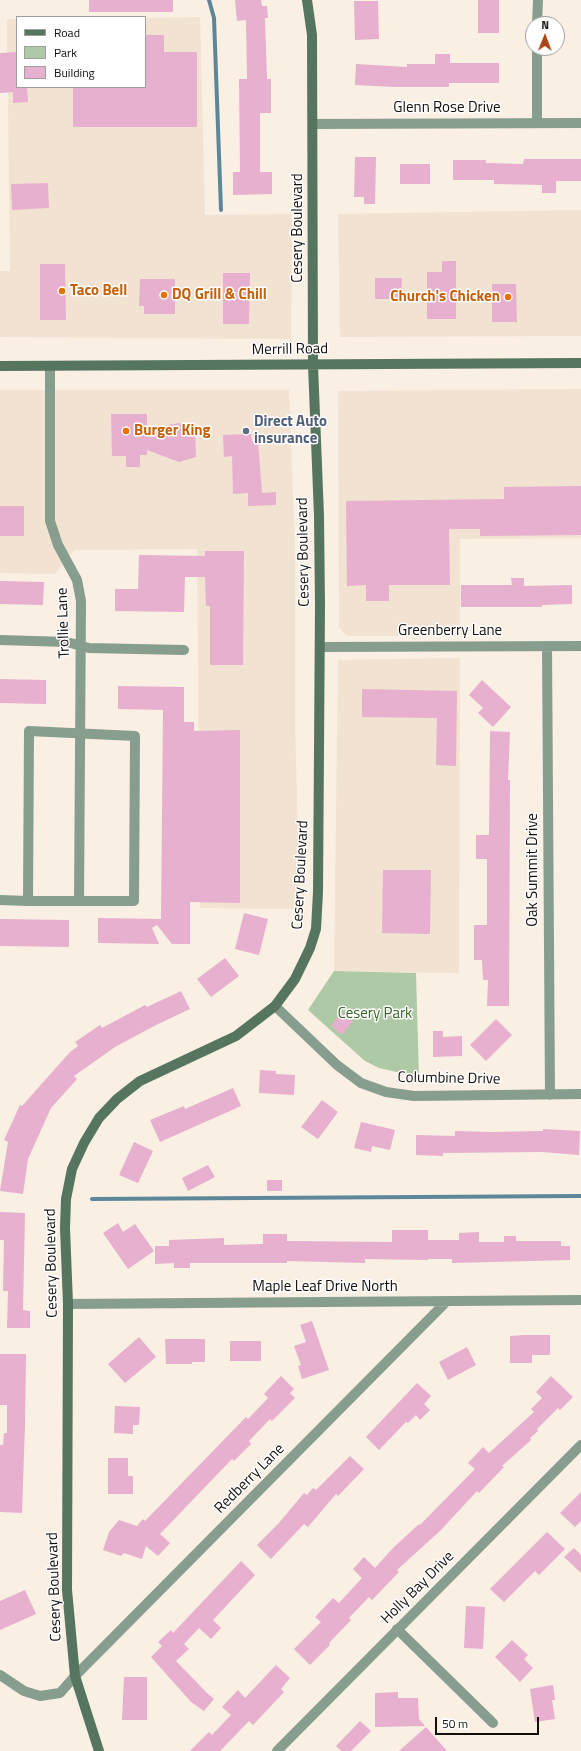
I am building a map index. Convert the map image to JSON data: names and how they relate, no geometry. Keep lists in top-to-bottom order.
{
  "streets": {
    "main road": ["Cesery Boulevard", "Merrill Road"],
    "street": [
      "Glenn Rose Drive",
      "Trollie Lane",
      "Greenberry Lane",
      "Oak Summit Drive",
      "Columbine Drive",
      "Maple Leaf Drive North",
      "Redberry Lane",
      "Holly Bay Drive"
    ]
  },
  "crossings": [
    ["Glenn Rose Drive", "Cesery Boulevard"],
    ["Cesery Boulevard", "Merrill Road"],
    ["Cesery Boulevard", "Greenberry Lane"],
    ["Cesery Boulevard", "Columbine Drive"],
    ["Cesery Boulevard", "Maple Leaf Drive North"],
    ["Cesery Boulevard", "Redberry Lane"],
    ["Merrill Road", "Trollie Lane"],
    ["Greenberry Lane", "Oak Summit Drive"],
    ["Oak Summit Drive", "Columbine Drive"],
    ["Maple Leaf Drive North", "Redberry Lane"]
  ],
  "parks": ["Cesery Park"],
  "places": [
    "Taco Bell",
    "DQ Grill & Chill",
    "Church's Chicken",
    "Burger King",
    "Direct Auto insurance"
  ],
  "legend": ["Road", "Park", "Building"],
  "scale_bar": "50 m",
  "north": "top"
}
